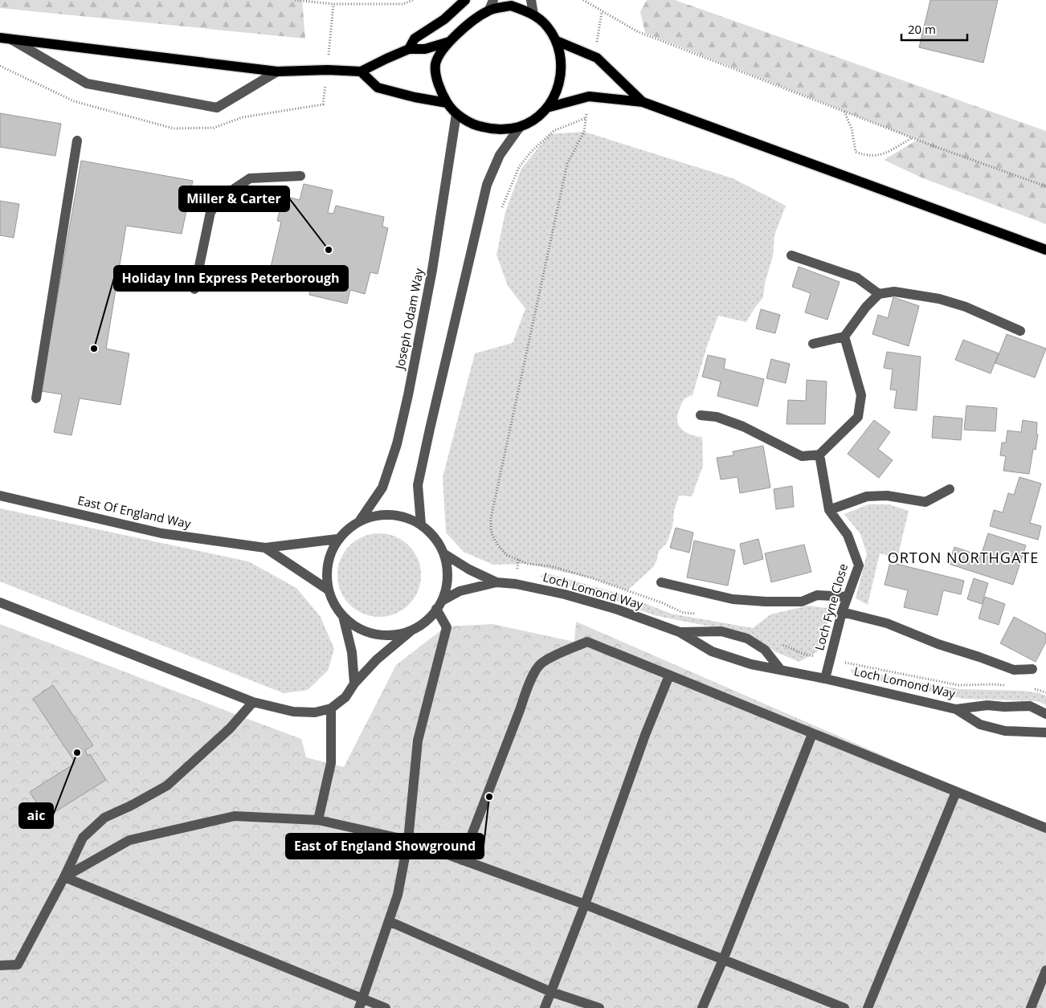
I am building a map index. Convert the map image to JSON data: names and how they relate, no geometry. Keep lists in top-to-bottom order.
{
  "streets": {
    "street": [
      "Joseph Odam Way",
      "East Of England Way",
      "Loch Lomond Way",
      "Loch Fyne Close"
    ]
  },
  "crossings": [
    ["Joseph Odam Way", "East Of England Way"],
    ["Joseph Odam Way", "Loch Lomond Way"],
    ["East Of England Way", "Loch Lomond Way"],
    ["Loch Lomond Way", "Loch Fyne Close"]
  ],
  "districts": ["ORTON NORTHGATE"],
  "places": [
    "Miller & Carter",
    "Holiday Inn Express Peterborough",
    "aic",
    "East of England Showground"
  ],
  "scale_bar": "20 m"
}
